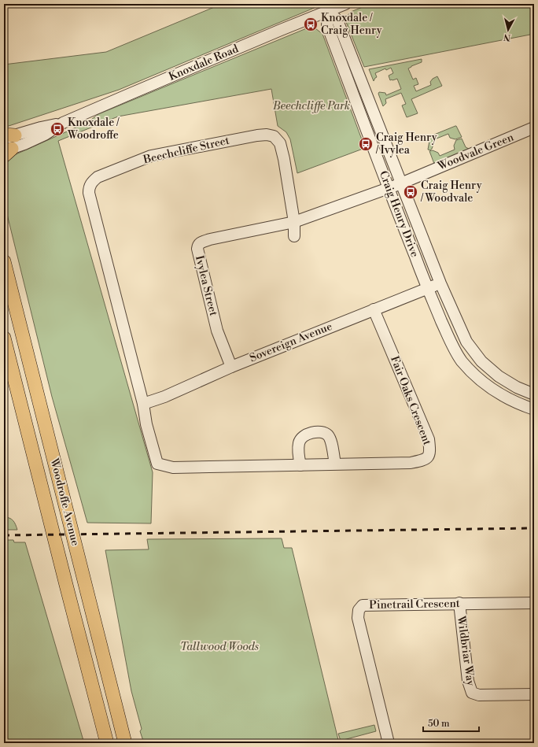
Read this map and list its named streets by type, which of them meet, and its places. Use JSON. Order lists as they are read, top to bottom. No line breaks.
{"streets":{"main road":["Woodroffe Avenue"],"street":["Knoxdale Road","Beechcliffe Street","Woodvale Green","Craig Henry Drive","Ivylea Street","Sovereign Avenue","Fair Oaks Crescent","Pinetrail Crescent","Wildbriar Way"]},"crossings":[["Knoxdale Road","Craig Henry Drive"],["Beechcliffe Street","Ivylea Street"],["Beechcliffe Street","Sovereign Avenue"],["Beechcliffe Street","Fair Oaks Crescent"],["Woodvale Green","Craig Henry Drive"],["Woodvale Green","Ivylea Street"],["Craig Henry Drive","Ivylea Street"],["Craig Henry Drive","Sovereign Avenue"],["Ivylea Street","Sovereign Avenue"],["Sovereign Avenue","Fair Oaks Crescent"],["Pinetrail Crescent","Wildbriar Way"]],"parks":["Beechcliffe Park","Tallwood Woods"],"places":{"bus stop":["Knoxdale / Craig Henry","Knoxdale / Woodroffe","Craig Henry / Ivylea","Craig Henry / Woodvale"]},"scale_bar":"50 m","north":"bottom"}
